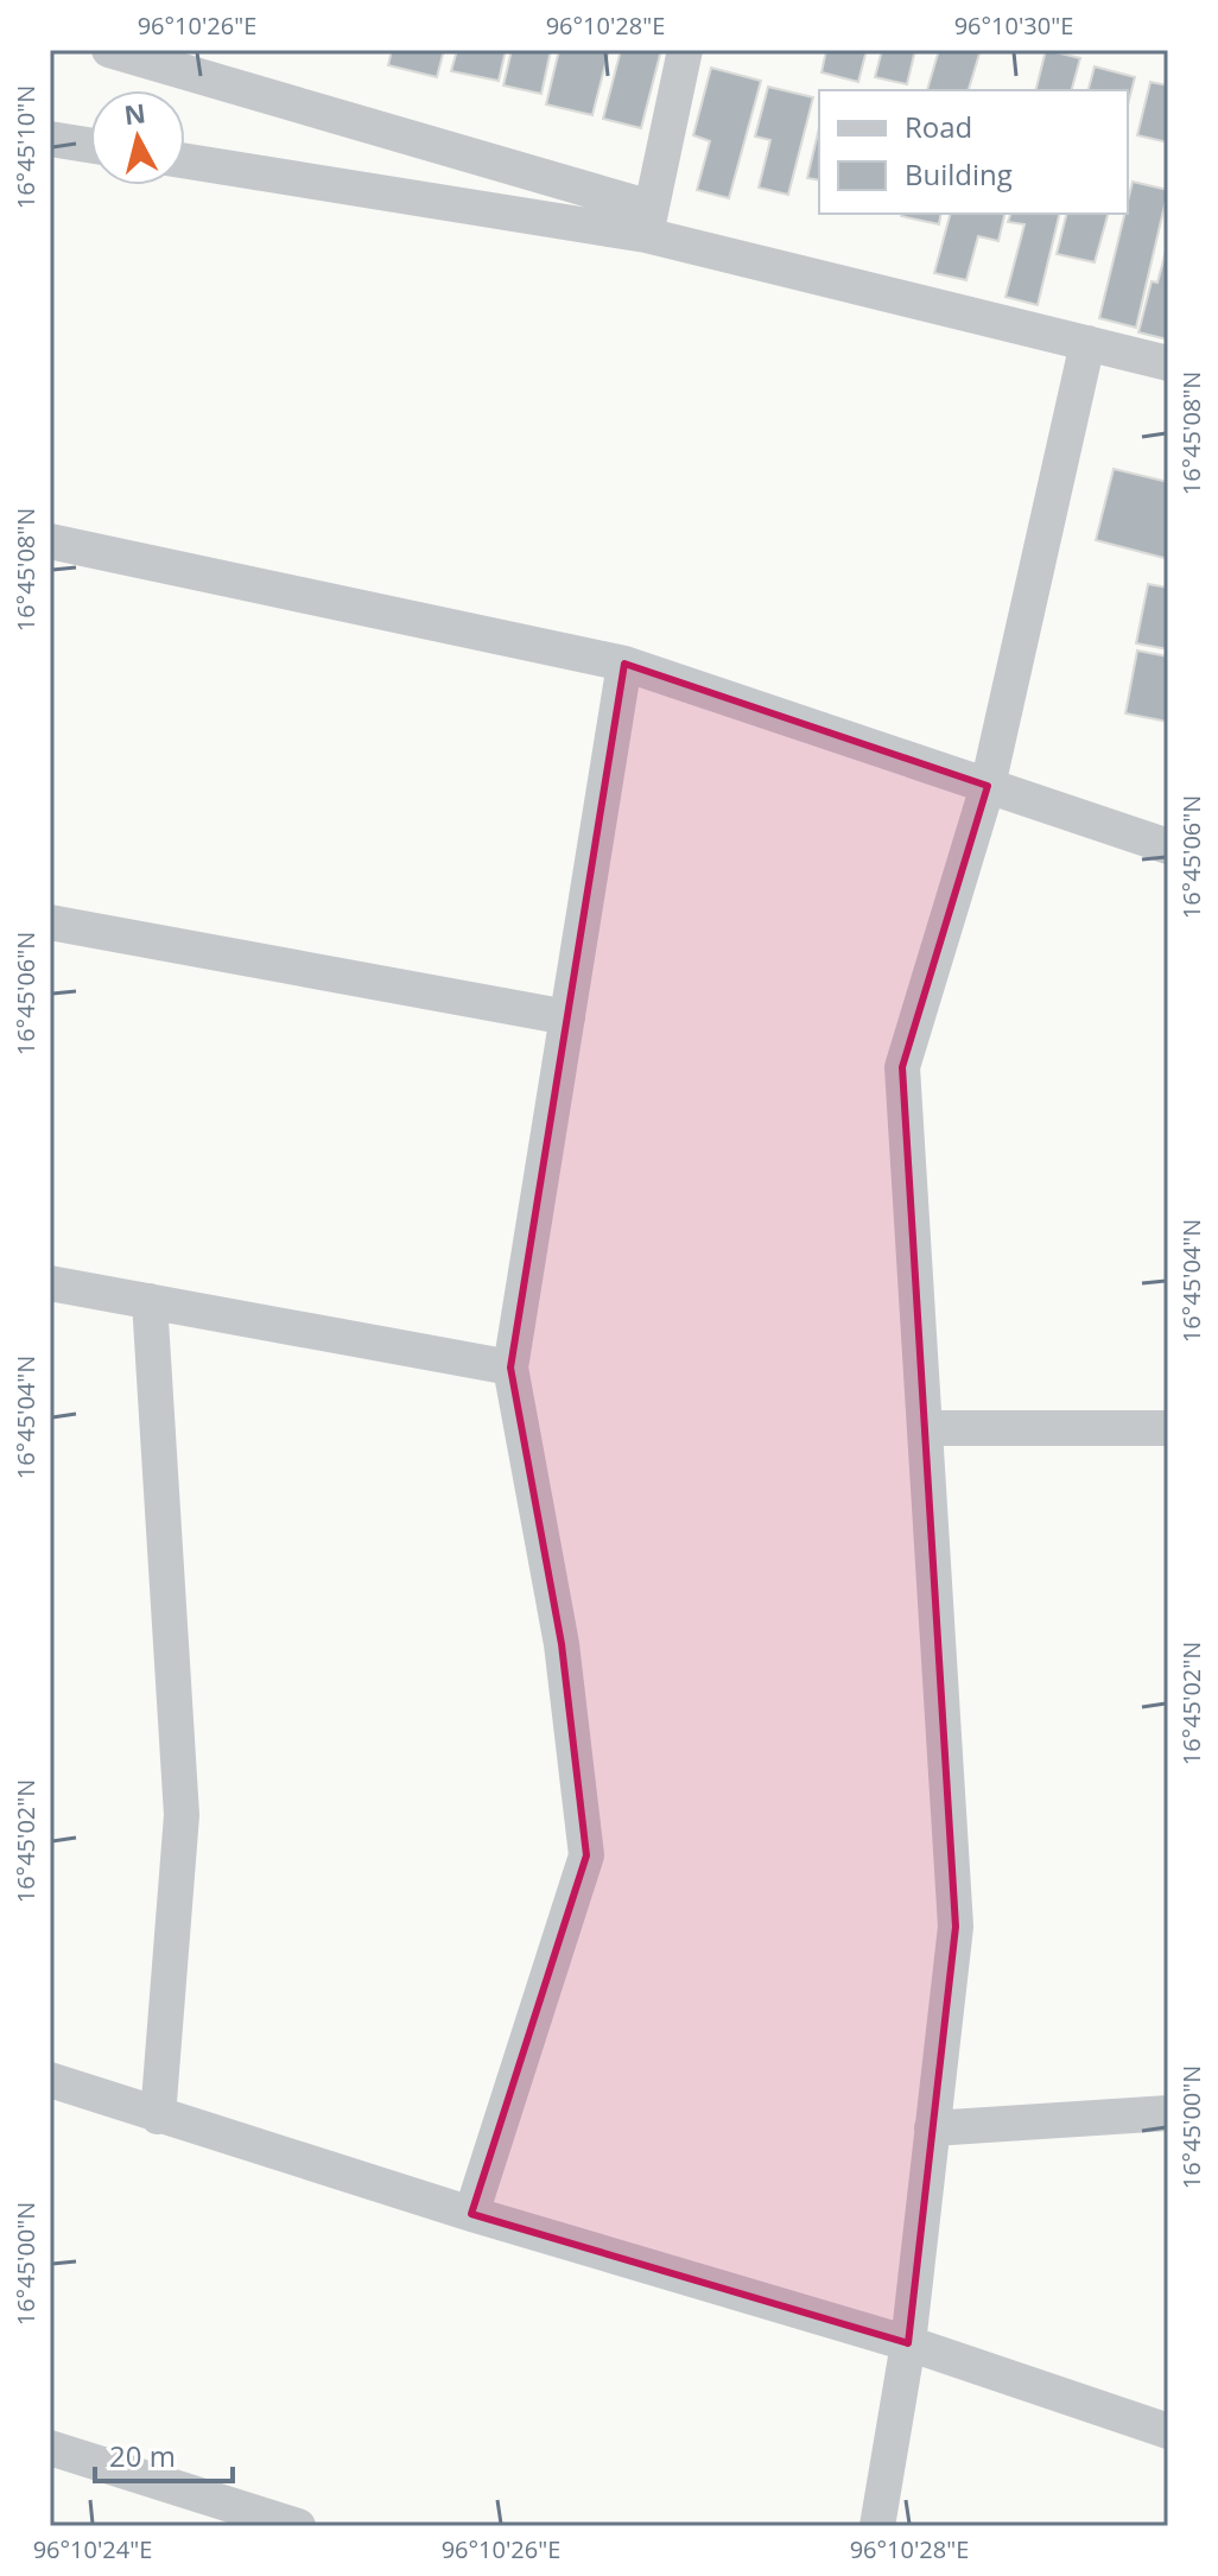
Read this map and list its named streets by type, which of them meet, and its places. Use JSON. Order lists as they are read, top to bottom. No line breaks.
{"legend":["Road","Building"],"scale_bar":"20 m","north":"top","coordinates":["96°10'26\"E","96°10'28\"E","96°10'30\"E","16°45'10\"N","16°45'08\"N","16°45'06\"N","16°45'04\"N","16°45'02\"N","16°45'00\"N","96°10'24\"E"]}
